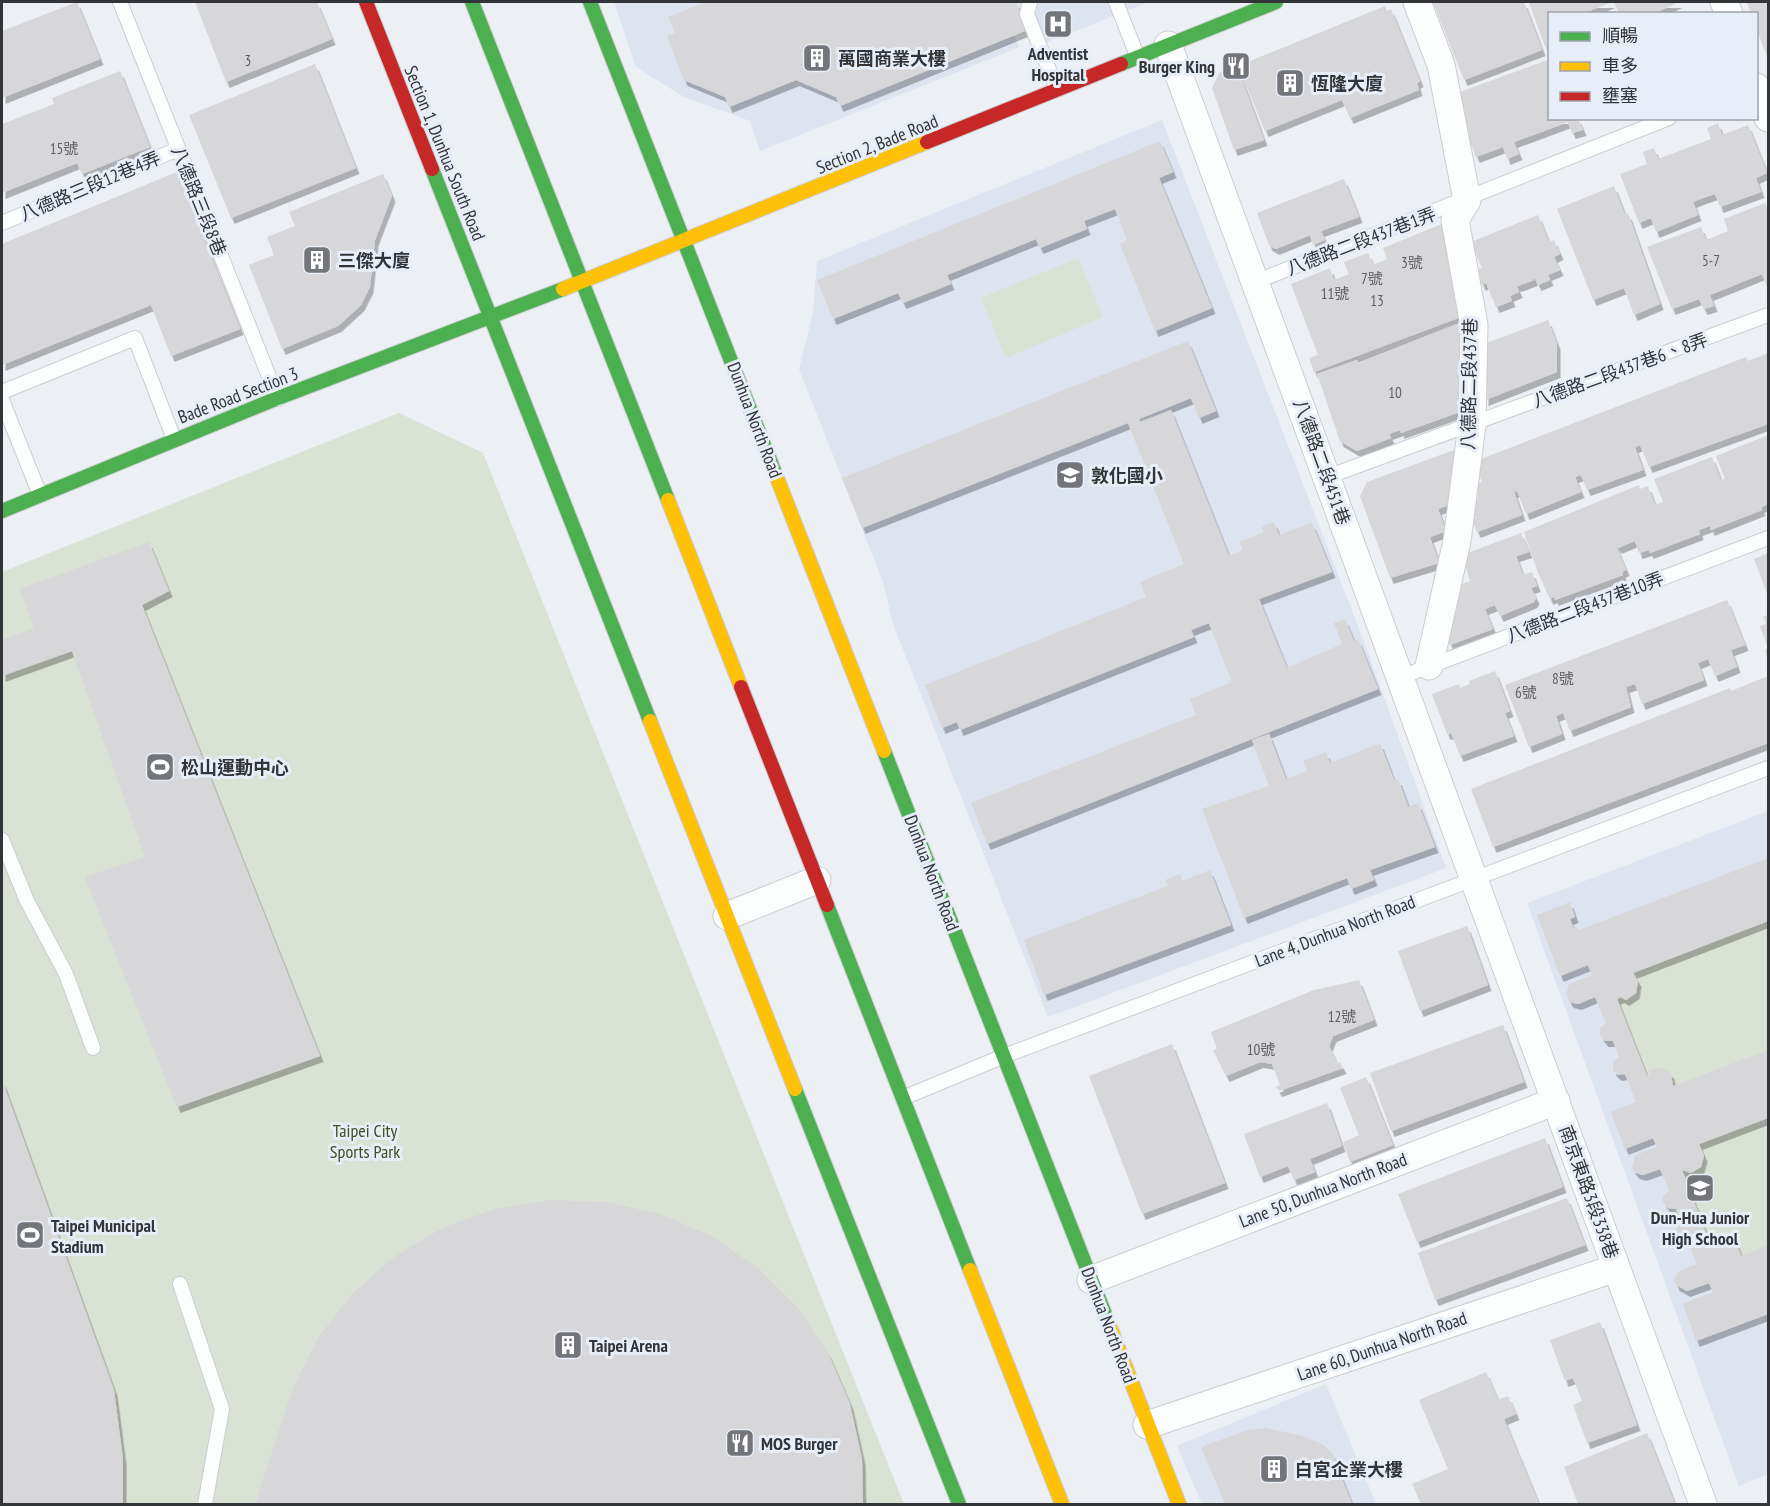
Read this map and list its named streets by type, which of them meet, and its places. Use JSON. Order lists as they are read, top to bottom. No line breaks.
{"streets":{"main road":["Section 2, Bade Road","Section 1, Dunhua South Road","Bade Road Section 3","Dunhua North Road"],"street":["八德路二段437巷","八德路二段451巷","Lane 50, Dunhua North Road","南京東路3段338巷","Lane 60, Dunhua North Road"],"lane":["八德路三段12巷4弄","八德路三段8巷","八德路二段437巷1弄","八德路二段437巷6、8弄","八德路二段437巷10弄","Lane 4, Dunhua North Road"]},"crossings":[["Section 2, Bade Road","Section 1, Dunhua South Road"],["Section 2, Bade Road","Bade Road Section 3"],["Section 2, Bade Road","Dunhua North Road"],["Section 2, Bade Road","八德路二段451巷"],["Section 1, Dunhua South Road","Bade Road Section 3"],["八德路三段12巷4弄","八德路三段8巷"],["八德路三段8巷","Bade Road Section 3"],["八德路二段437巷1弄","八德路二段437巷"],["八德路二段437巷1弄","八德路二段451巷"],["八德路二段437巷6、8弄","八德路二段437巷"],["八德路二段437巷6、8弄","八德路二段451巷"],["八德路二段437巷","八德路二段437巷10弄"],["Dunhua North Road","Lane 4, Dunhua North Road"],["Dunhua North Road","Lane 50, Dunhua North Road"],["Dunhua North Road","Lane 60, Dunhua North Road"],["八德路二段451巷","八德路二段437巷10弄"],["八德路二段451巷","Lane 4, Dunhua North Road"],["八德路二段451巷","南京東路3段338巷"],["Lane 4, Dunhua North Road","南京東路3段338巷"],["Lane 50, Dunhua North Road","南京東路3段338巷"],["南京東路3段338巷","Lane 60, Dunhua North Road"]],"parks":["Taipei City Sports Park"],"places":{"hospital":["Adventist Hospital"],"building":["萬國商業大樓","恆隆大廈","三傑大廈","Taipei Arena","白宮企業大樓"],"restaurant":["Burger King","MOS Burger"],"school or university":["敦化國小","Dun-Hua Junior High School"],"sports":["松山運動中心","Taipei Municipal Stadium"]},"house_numbers":["3","15號","5-7","3號","7號","11號","13","10","8號","6號","12號","10號"],"legend":["順暢","車多","壅塞"]}
